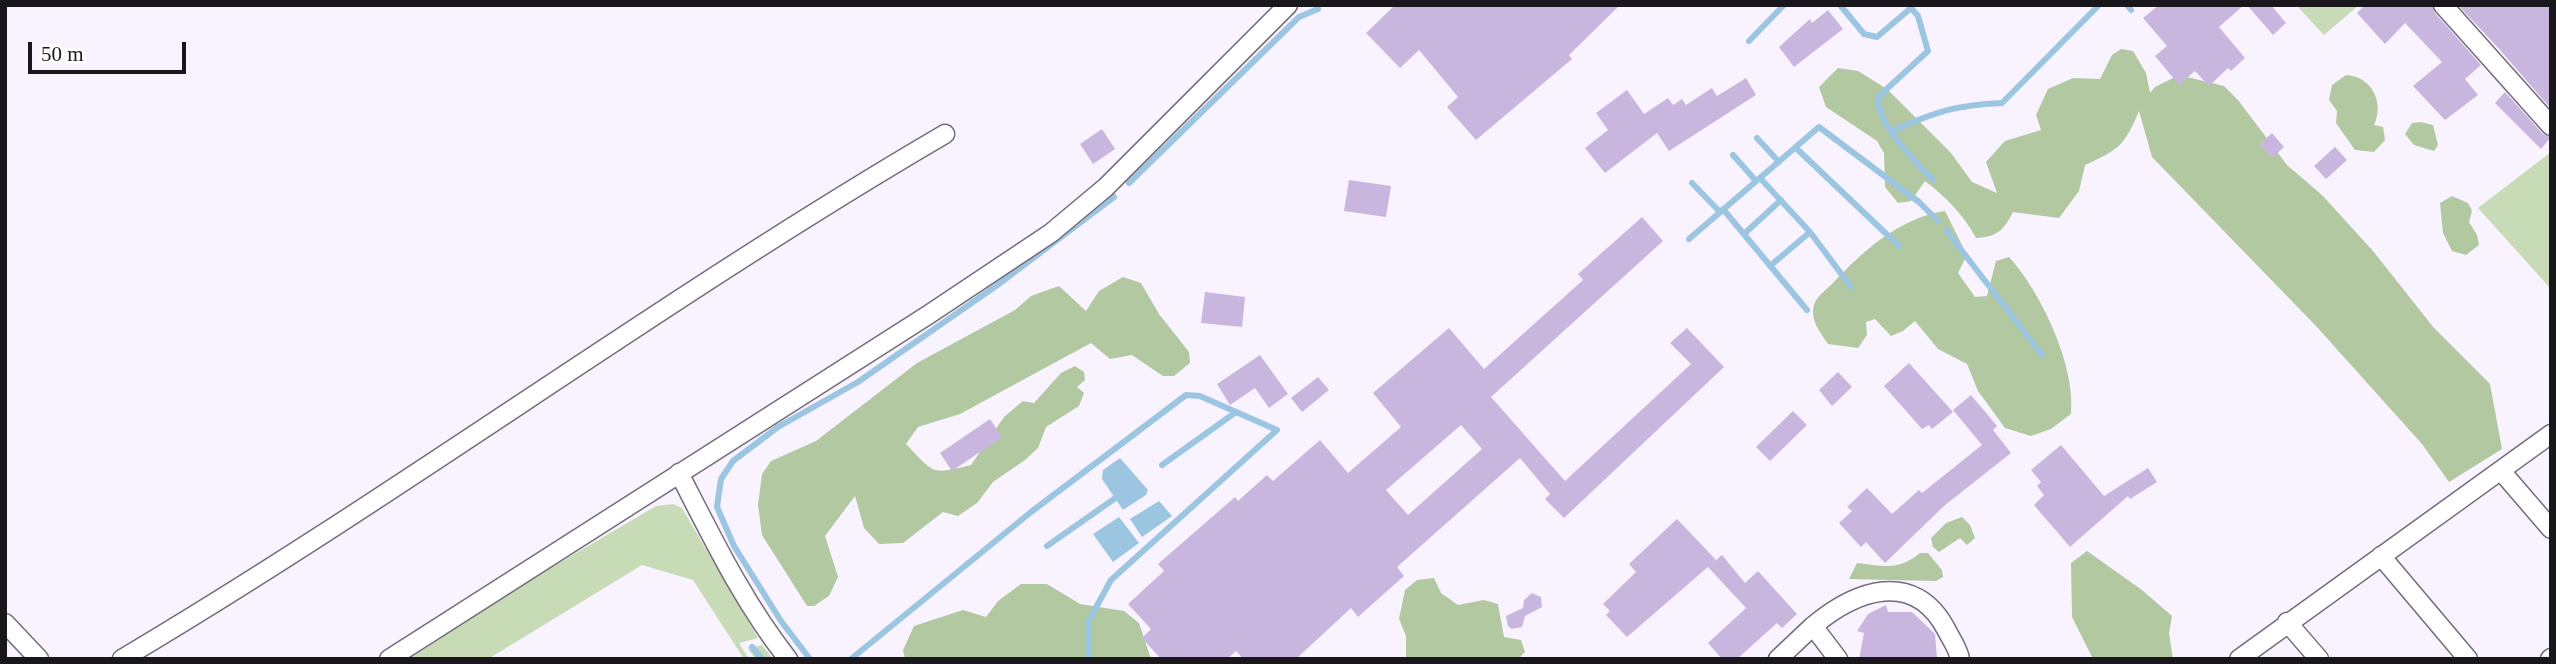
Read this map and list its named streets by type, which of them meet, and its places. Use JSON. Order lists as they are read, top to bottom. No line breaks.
{"scale_bar":"50 m"}
